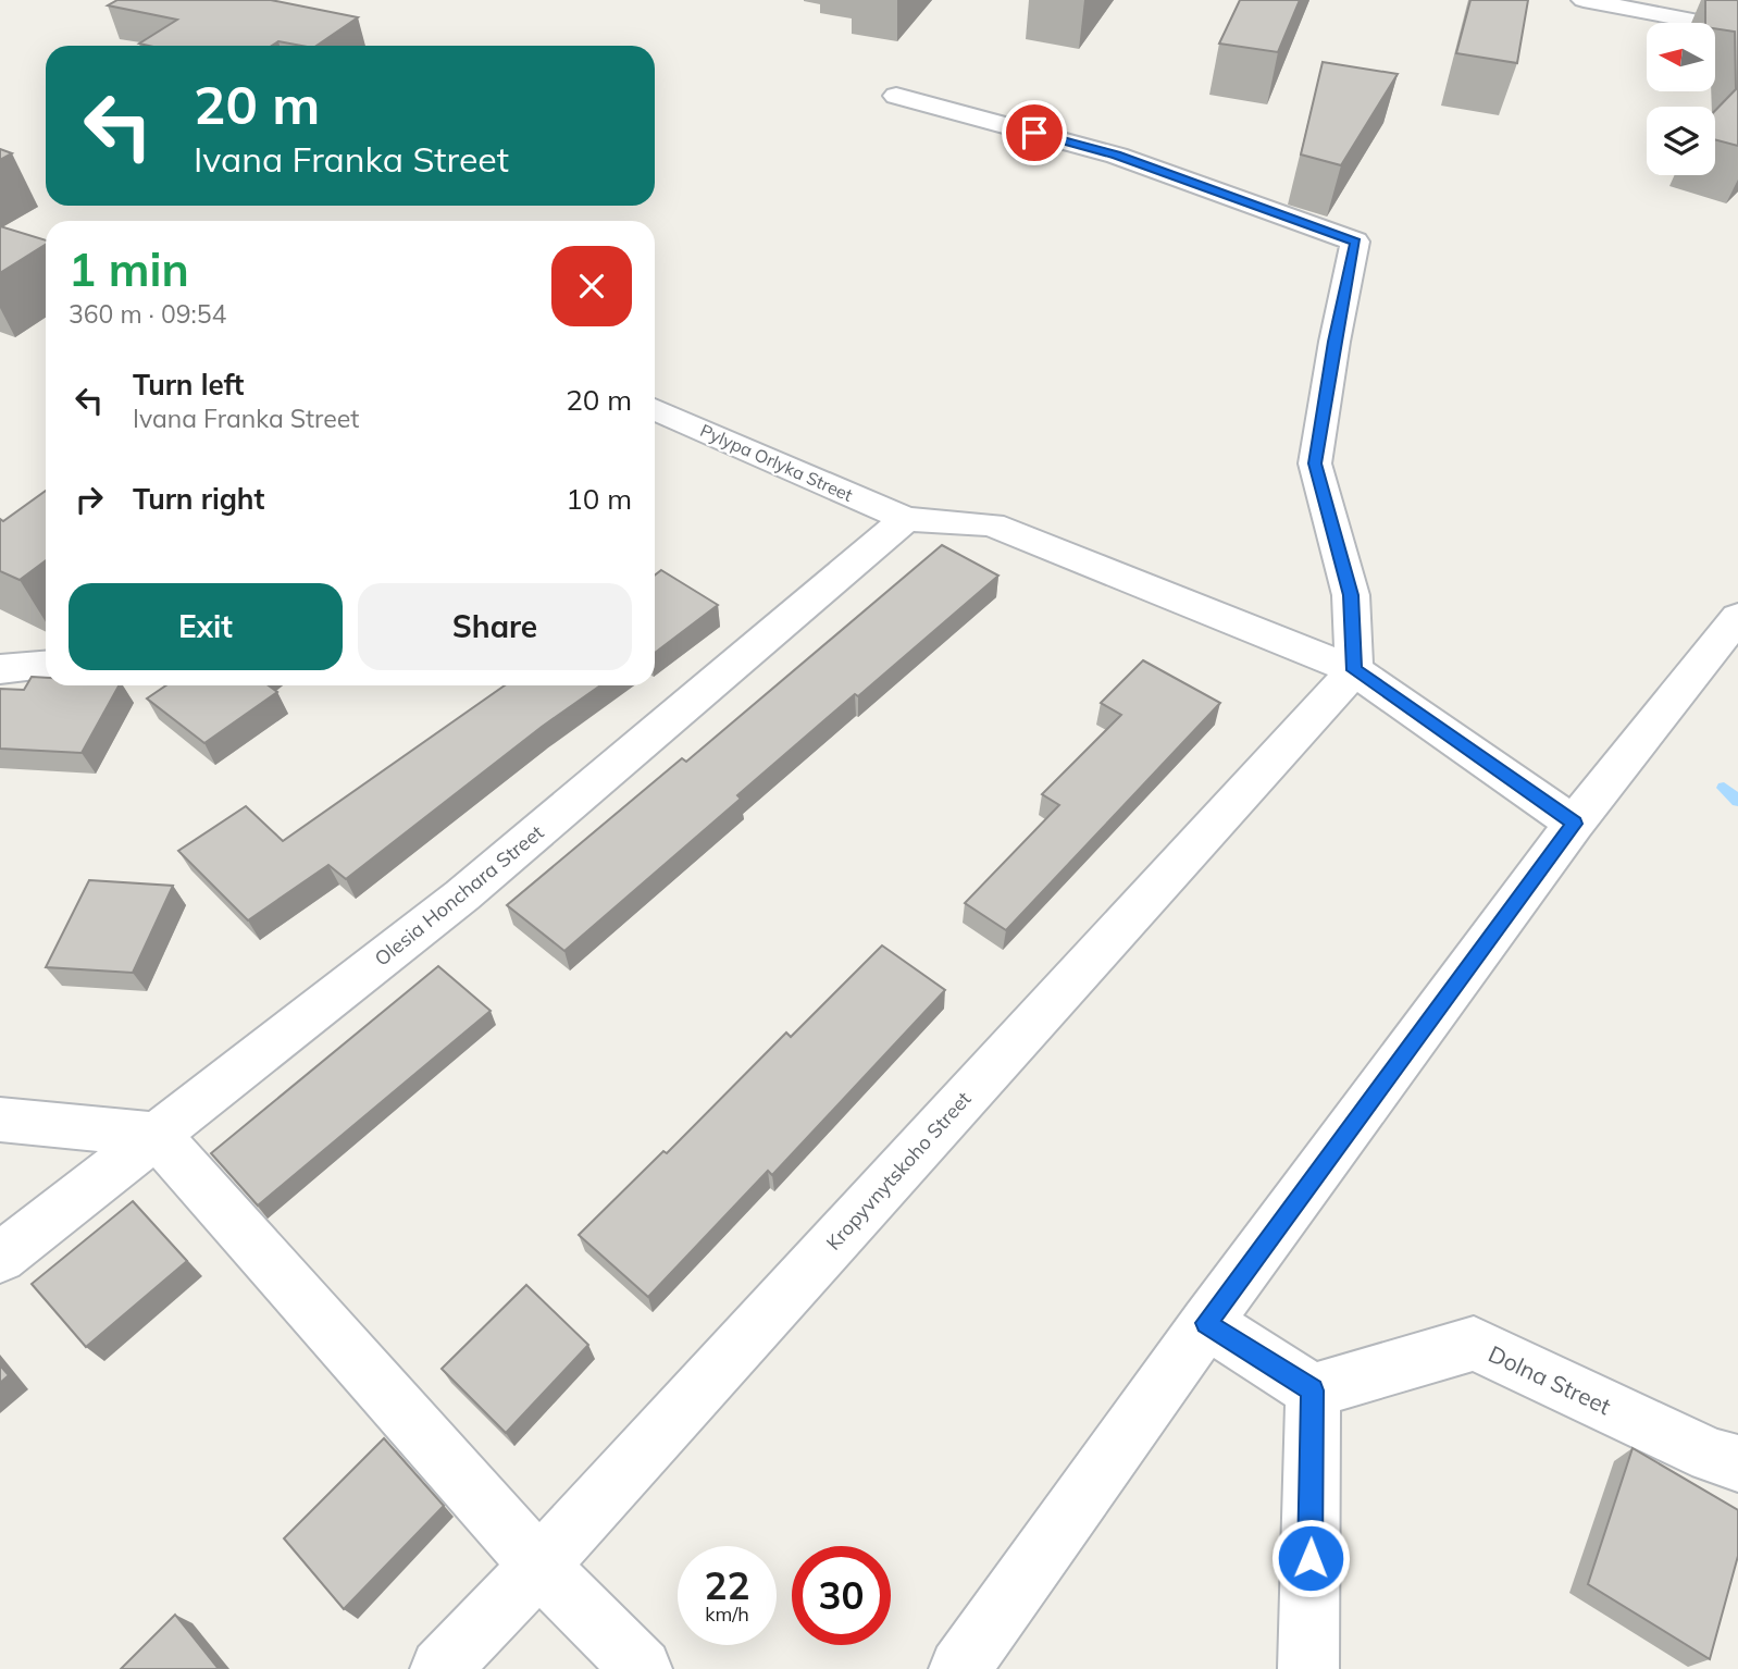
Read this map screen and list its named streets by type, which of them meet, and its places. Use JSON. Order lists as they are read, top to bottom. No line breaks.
{"streets":{"street":["Pylypa Orlyka Street","Olesia Honchara Street","Kropyvnytskoho Street","Dolna Street"]},"crossings":[["Pylypa Orlyka Street","Olesia Honchara Street"],["Pylypa Orlyka Street","Kropyvnytskoho Street"]],"north":"left","page":{"turn":["20 m","Ivana Franka Street"],"heading":["1 min","360 m · 09:54"],"list":[{"name":"Turn left","note":"Ivana Franka Street","value":"20 m"},{"name":"Turn right","value":"10 m"}],"buttons":["Exit","Share"],"speed":"22 km/h","limit":"30"}}
